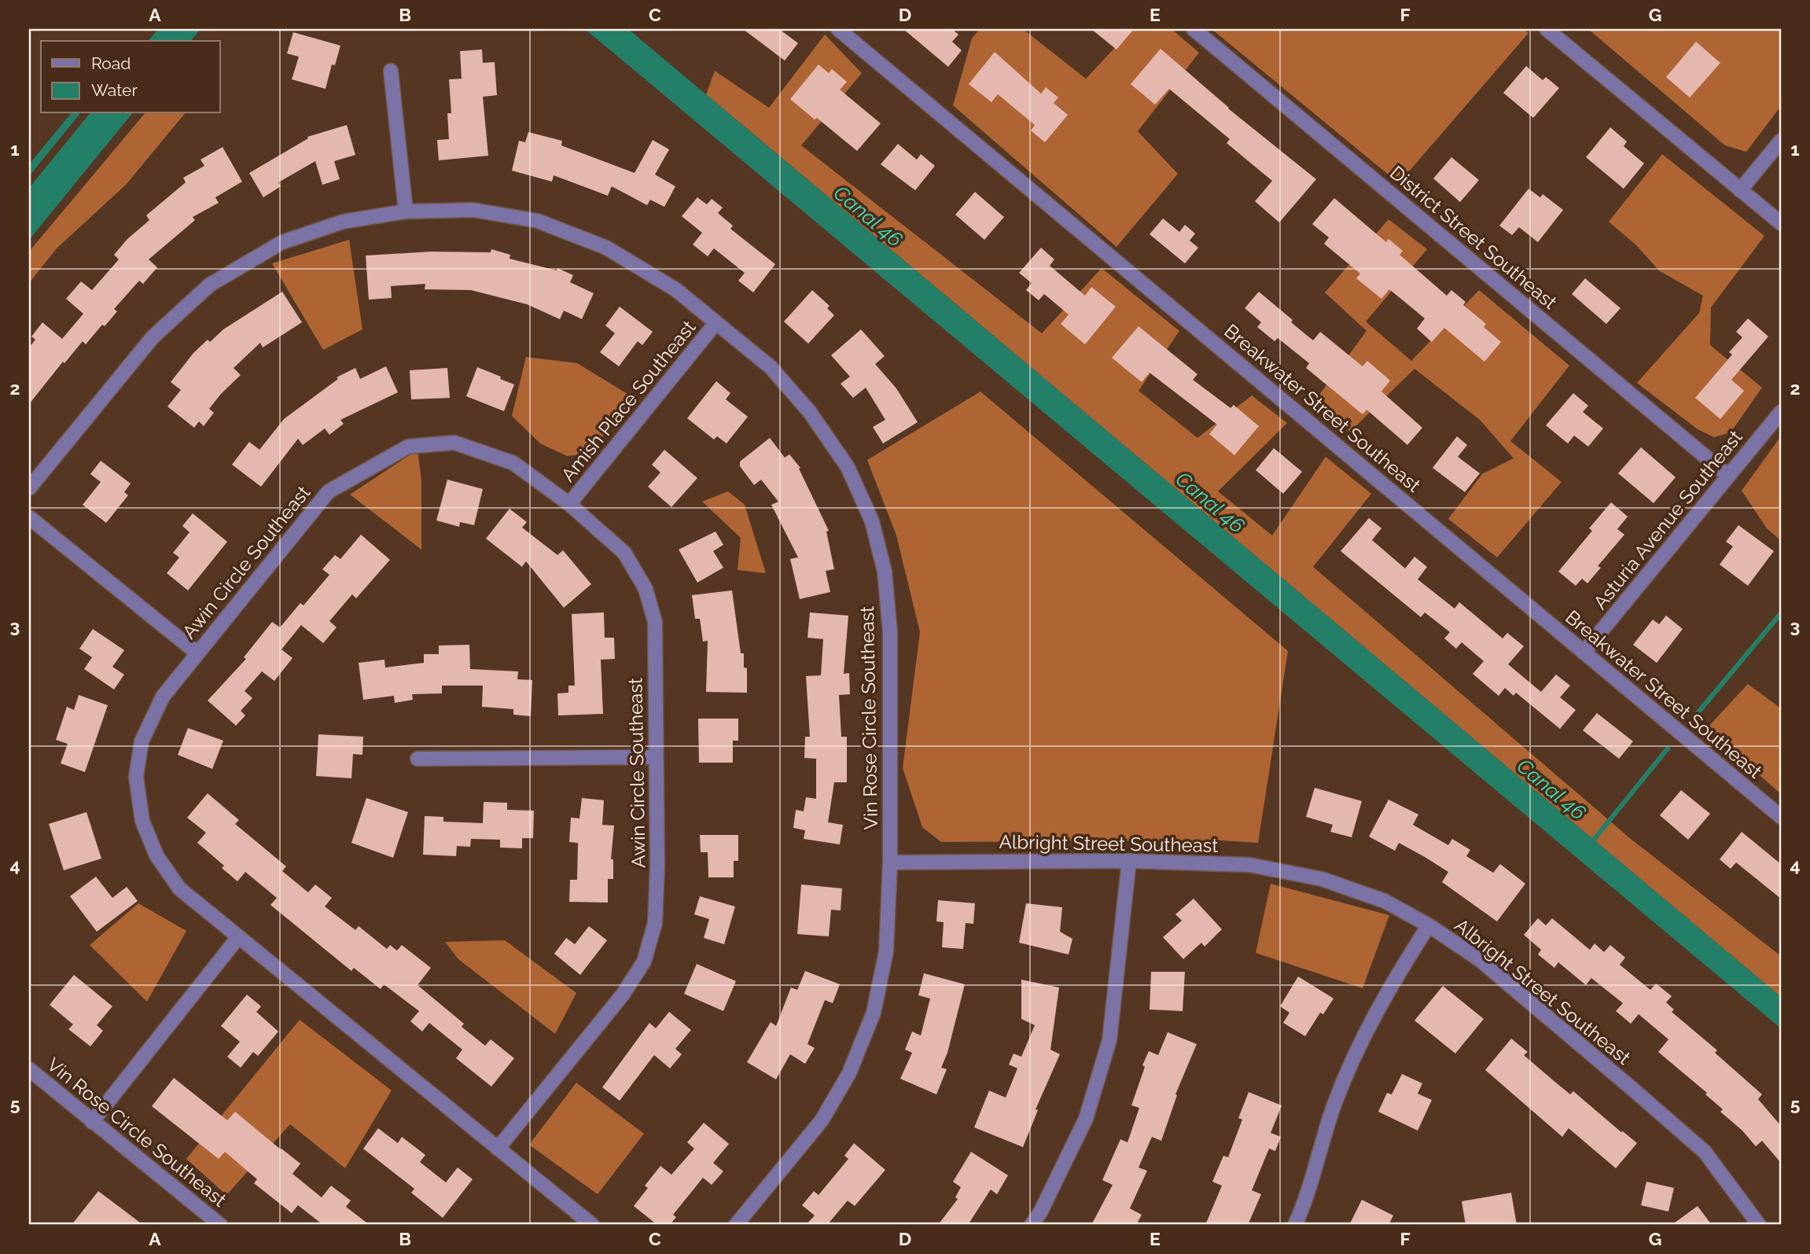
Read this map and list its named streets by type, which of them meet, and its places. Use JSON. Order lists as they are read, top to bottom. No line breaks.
{"streets":{"street":["District Street Southeast","Amish Place Southeast","Breakwater Street Southeast","Asturia Avenue Southeast","Awin Circle Southeast","Vin Rose Circle Southeast","Albright Street Southeast"]},"crossings":[["District Street Southeast","Asturia Avenue Southeast"],["Amish Place Southeast","Awin Circle Southeast"],["Amish Place Southeast","Vin Rose Circle Southeast"],["Breakwater Street Southeast","Asturia Avenue Southeast"],["Vin Rose Circle Southeast","Albright Street Southeast"]],"water":["Canal 46"],"legend":["Road","Water"],"grid":{"columns":["A","B","C","D","E","F","G"],"rows":["1","2","3","4","5"]}}
